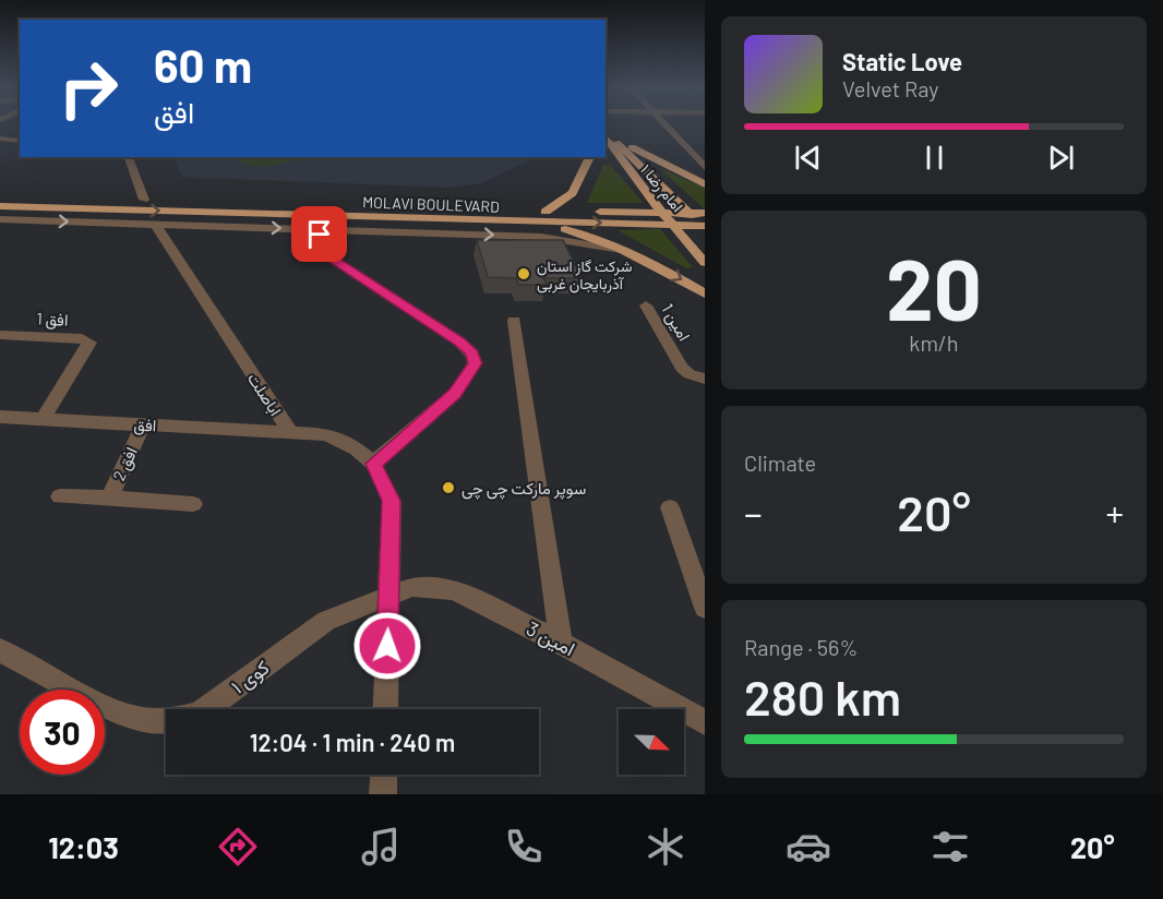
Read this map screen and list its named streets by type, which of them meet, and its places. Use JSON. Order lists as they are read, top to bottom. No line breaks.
{"streets":{"main road":["امام رضا ۱","MOLAVI BOULEVARD"],"street":["افق 1","امین 1","اباصلت","افق","افق 2","امین 3","کوی ۱"]},"crossings":[["امام رضا ۱","MOLAVI BOULEVARD"],["افق 1","افق"],["اباصلت","افق"],["اباصلت","امین 3"],["اباصلت","کوی ۱"],["افق","افق 2"],["امین 3","کوی ۱"]],"places":["شرکت گاز استان آذربایجان غربی","سوپر مارکت چی چی"],"north":"bottom right","page":{"turn":["60 m","افق"],"song":["Static Love","Velvet Ray"],"tile":[["20","km/h"],"Climate",["Range · 56%","280 km"]],"heat":["−","20°","+"],"limit":"30","trip":"12:04 · 1 min · 240 m","tabs":["12:03","20°"]}}
